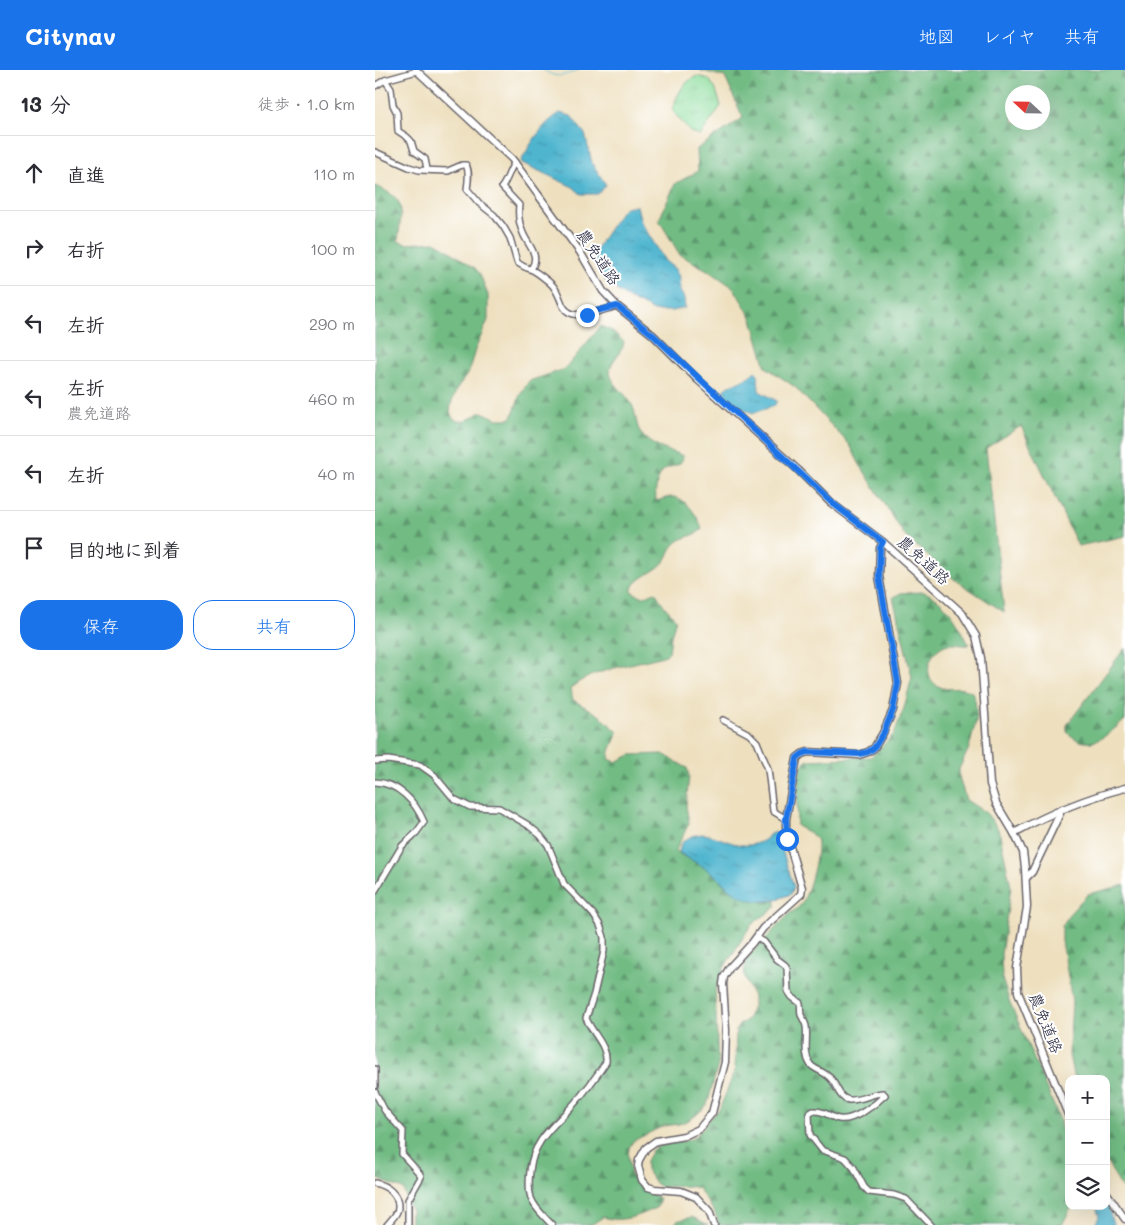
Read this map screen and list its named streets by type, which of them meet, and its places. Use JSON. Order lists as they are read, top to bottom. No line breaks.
{"streets":{"street":["農免道路"]},"north":"left","page":{"header":"Citynav","nav":["地図","レイヤ","共有"],"heading":["13 分","徒歩 · 1.0 km"],"list":[["直進","110 m"],["右折","100 m"],["左折","290 m"],["左折","農免道路","460 m"],["左折","40 m"],"目的地に到着"],"buttons":["保存","共有"],"map_buttons":["+","−"]}}
